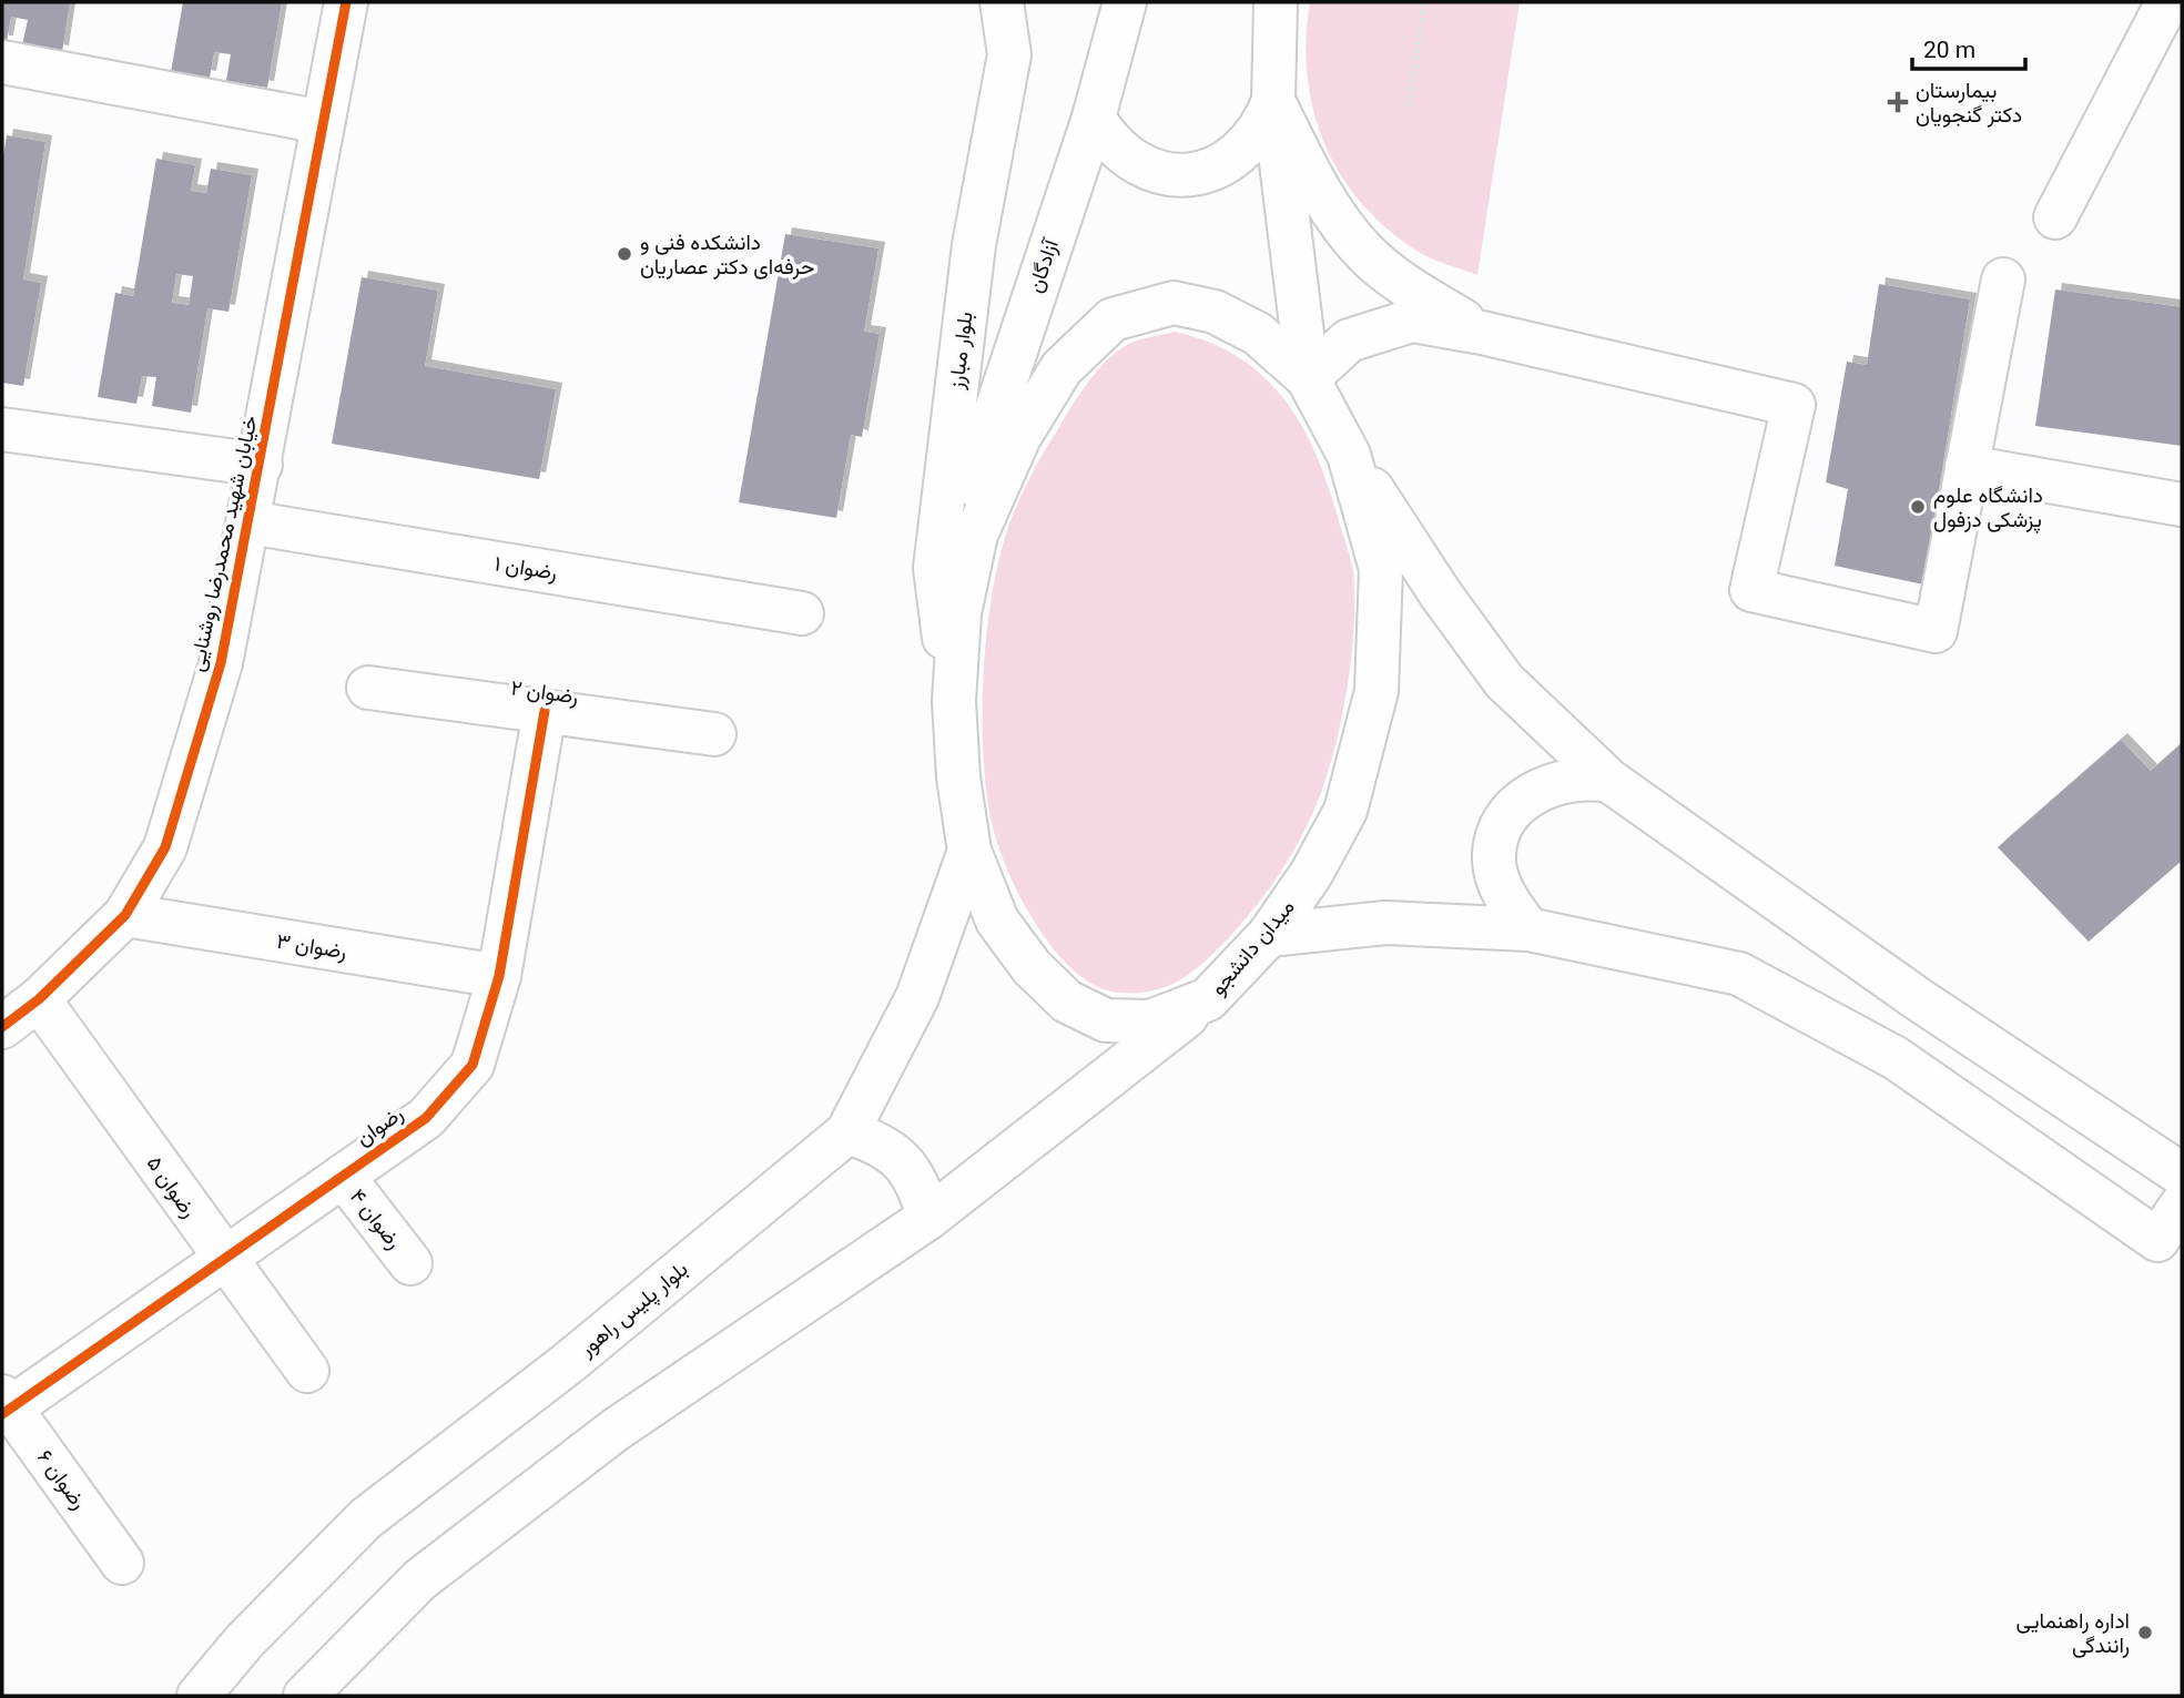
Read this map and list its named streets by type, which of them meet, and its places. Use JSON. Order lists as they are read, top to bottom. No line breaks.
{"streets":{"main road":["آزادگان","بلوار مبارز","خیابان شهید محمدرضا روشنایی","رضوان ۱","رضوان ۲","رضوان ۳","میدان دانشجو","رضوان","رضوان ۵","رضوان ۴","بلوار پلیس راهور","رضوان ۶"]},"crossings":[["آزادگان","میدان دانشجو"],["بلوار مبارز","میدان دانشجو"],["خیابان شهید محمدرضا روشنایی","رضوان ۱"],["خیابان شهید محمدرضا روشنایی","رضوان ۳"],["خیابان شهید محمدرضا روشنایی","رضوان ۵"],["رضوان ۲","رضوان"],["رضوان ۳","رضوان"],["میدان دانشجو","بلوار پلیس راهور"],["رضوان","رضوان ۵"],["رضوان","رضوان ۴"],["رضوان","رضوان ۶"]],"places":{"health":["بیمارستان دکتر گنجویان"],"other":["دانشکده فنی و حرفه‌ای دکتر عصاریان","دانشگاه علوم پزشکی دزفول","اداره راهنمایی رانندگی"]},"scale_bar":"20 m"}
